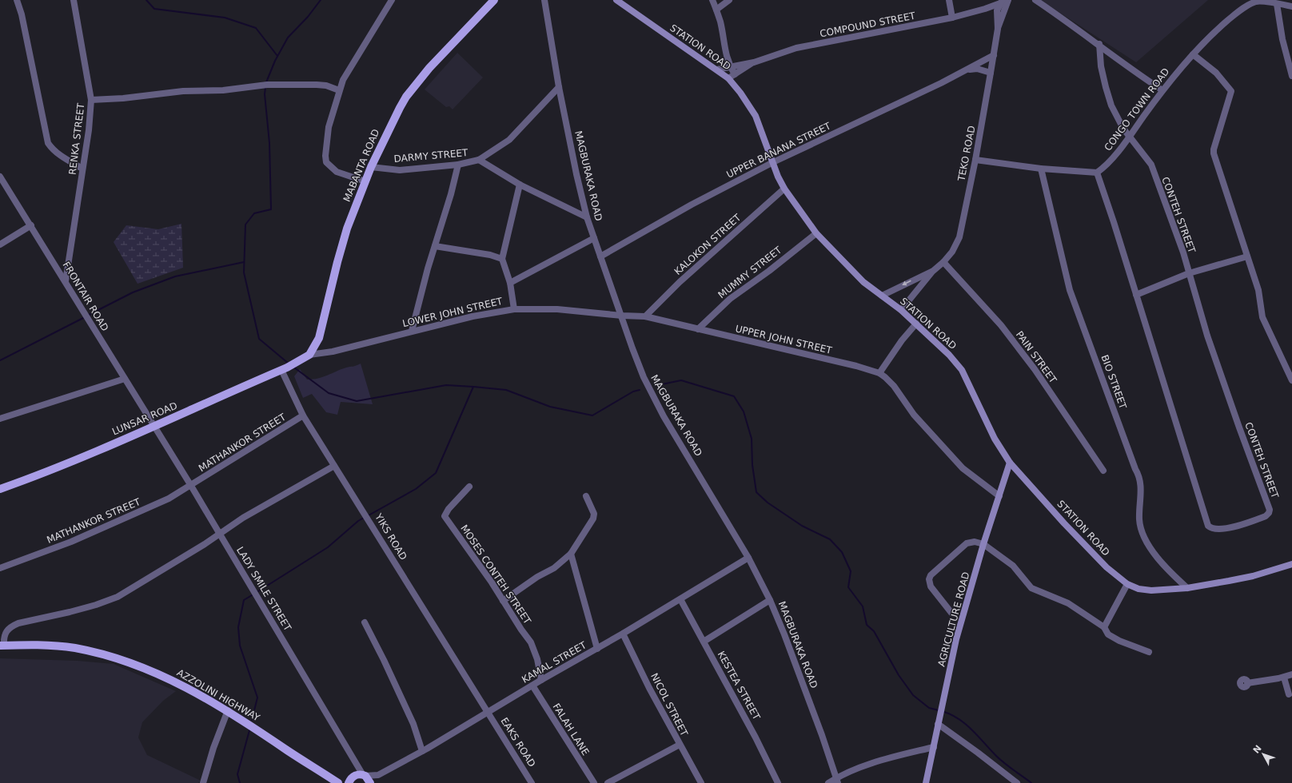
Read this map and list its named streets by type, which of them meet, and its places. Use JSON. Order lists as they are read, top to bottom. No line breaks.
{"streets":{"main road":["STATION ROAD","MABANTA ROAD","LUNSAR ROAD","AGRICULTURE ROAD","AZZOLINI HIGHWAY"],"street":["COMPOUND STREET","CONGO TOWN ROAD","RENKA STREET","UPPER BANANA STREET","TEKO ROAD","DARMY STREET","MAGBURAKA ROAD","CONTEH STREET","KALOKON STREET","MUMMY STREET","FRONTAIR ROAD","LOWER JOHN STREET","UPPER JOHN STREET","PAIN STREET","BIO STREET","MATHANKOR STREET","YIKS ROAD","MOSES CONTEH STREET","LADY SMILE STREET","KAMAL STREET","KESTEA STREET","NICOL STREET","FALAH LANE","EAKS ROAD"]},"crossings":[["COMPOUND STREET","STATION ROAD"],["COMPOUND STREET","TEKO ROAD"],["STATION ROAD","UPPER BANANA STREET"],["STATION ROAD","TEKO ROAD"],["STATION ROAD","KALOKON STREET"],["STATION ROAD","MUMMY STREET"],["STATION ROAD","BIO STREET"],["STATION ROAD","AGRICULTURE ROAD"],["CONGO TOWN ROAD","CONTEH STREET"],["RENKA STREET","FRONTAIR ROAD"],["UPPER BANANA STREET","TEKO ROAD"],["UPPER BANANA STREET","MAGBURAKA ROAD"],["TEKO ROAD","PAIN STREET"],["DARMY STREET","MABANTA ROAD"],["DARMY STREET","MAGBURAKA ROAD"],["MABANTA ROAD","LOWER JOHN STREET"],["MABANTA ROAD","LUNSAR ROAD"],["MAGBURAKA ROAD","LOWER JOHN STREET"],["MAGBURAKA ROAD","UPPER JOHN STREET"],["MAGBURAKA ROAD","KAMAL STREET"],["KALOKON STREET","UPPER JOHN STREET"],["MUMMY STREET","UPPER JOHN STREET"],["FRONTAIR ROAD","LUNSAR ROAD"],["FRONTAIR ROAD","LADY SMILE STREET"],["LOWER JOHN STREET","UPPER JOHN STREET"],["LUNSAR ROAD","YIKS ROAD"],["LUNSAR ROAD","LADY SMILE STREET"],["MATHANKOR STREET","YIKS ROAD"],["MATHANKOR STREET","LADY SMILE STREET"],["YIKS ROAD","KAMAL STREET"],["YIKS ROAD","EAKS ROAD"],["MOSES CONTEH STREET","KAMAL STREET"],["LADY SMILE STREET","KAMAL STREET"],["KAMAL STREET","KESTEA STREET"],["KAMAL STREET","NICOL STREET"],["KAMAL STREET","FALAH LANE"],["KAMAL STREET","EAKS ROAD"]],"north":"top left"}
